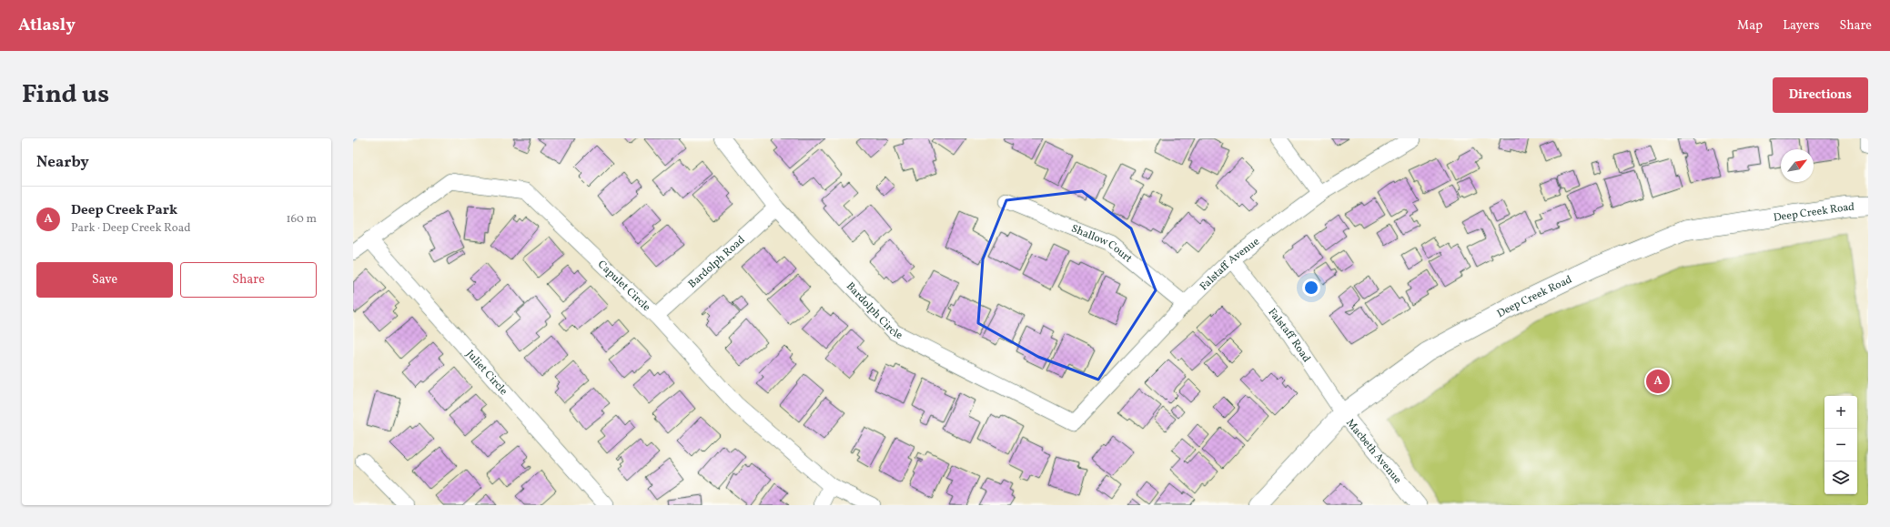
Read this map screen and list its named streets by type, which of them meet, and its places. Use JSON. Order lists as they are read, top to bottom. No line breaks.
{"streets":{"street":["Deep Creek Road","Shallow Court","Bardolph Road","Falstaff Avenue","Capulet Circle","Bardolph Circle","Falstaff Road","Juliet Circle","Macbeth Avenue"]},"crossings":[["Deep Creek Road","Falstaff Road"],["Deep Creek Road","Macbeth Avenue"],["Shallow Court","Falstaff Avenue"],["Bardolph Road","Capulet Circle"],["Bardolph Road","Bardolph Circle"],["Falstaff Avenue","Bardolph Circle"],["Falstaff Avenue","Falstaff Road"],["Capulet Circle","Juliet Circle"],["Falstaff Road","Macbeth Avenue"]],"north":"top right","page":{"header":"Atlasly","nav":["Map","Layers","Share"],"title":"Find us","buttons":["Directions",["Save","Share"]],"heading":"Nearby","list":[{"mark":"A","name":"Deep Creek Park","note":"Park · Deep Creek Road","value":"160 m"}],"pins":"A","map_buttons":["+","−"]}}
